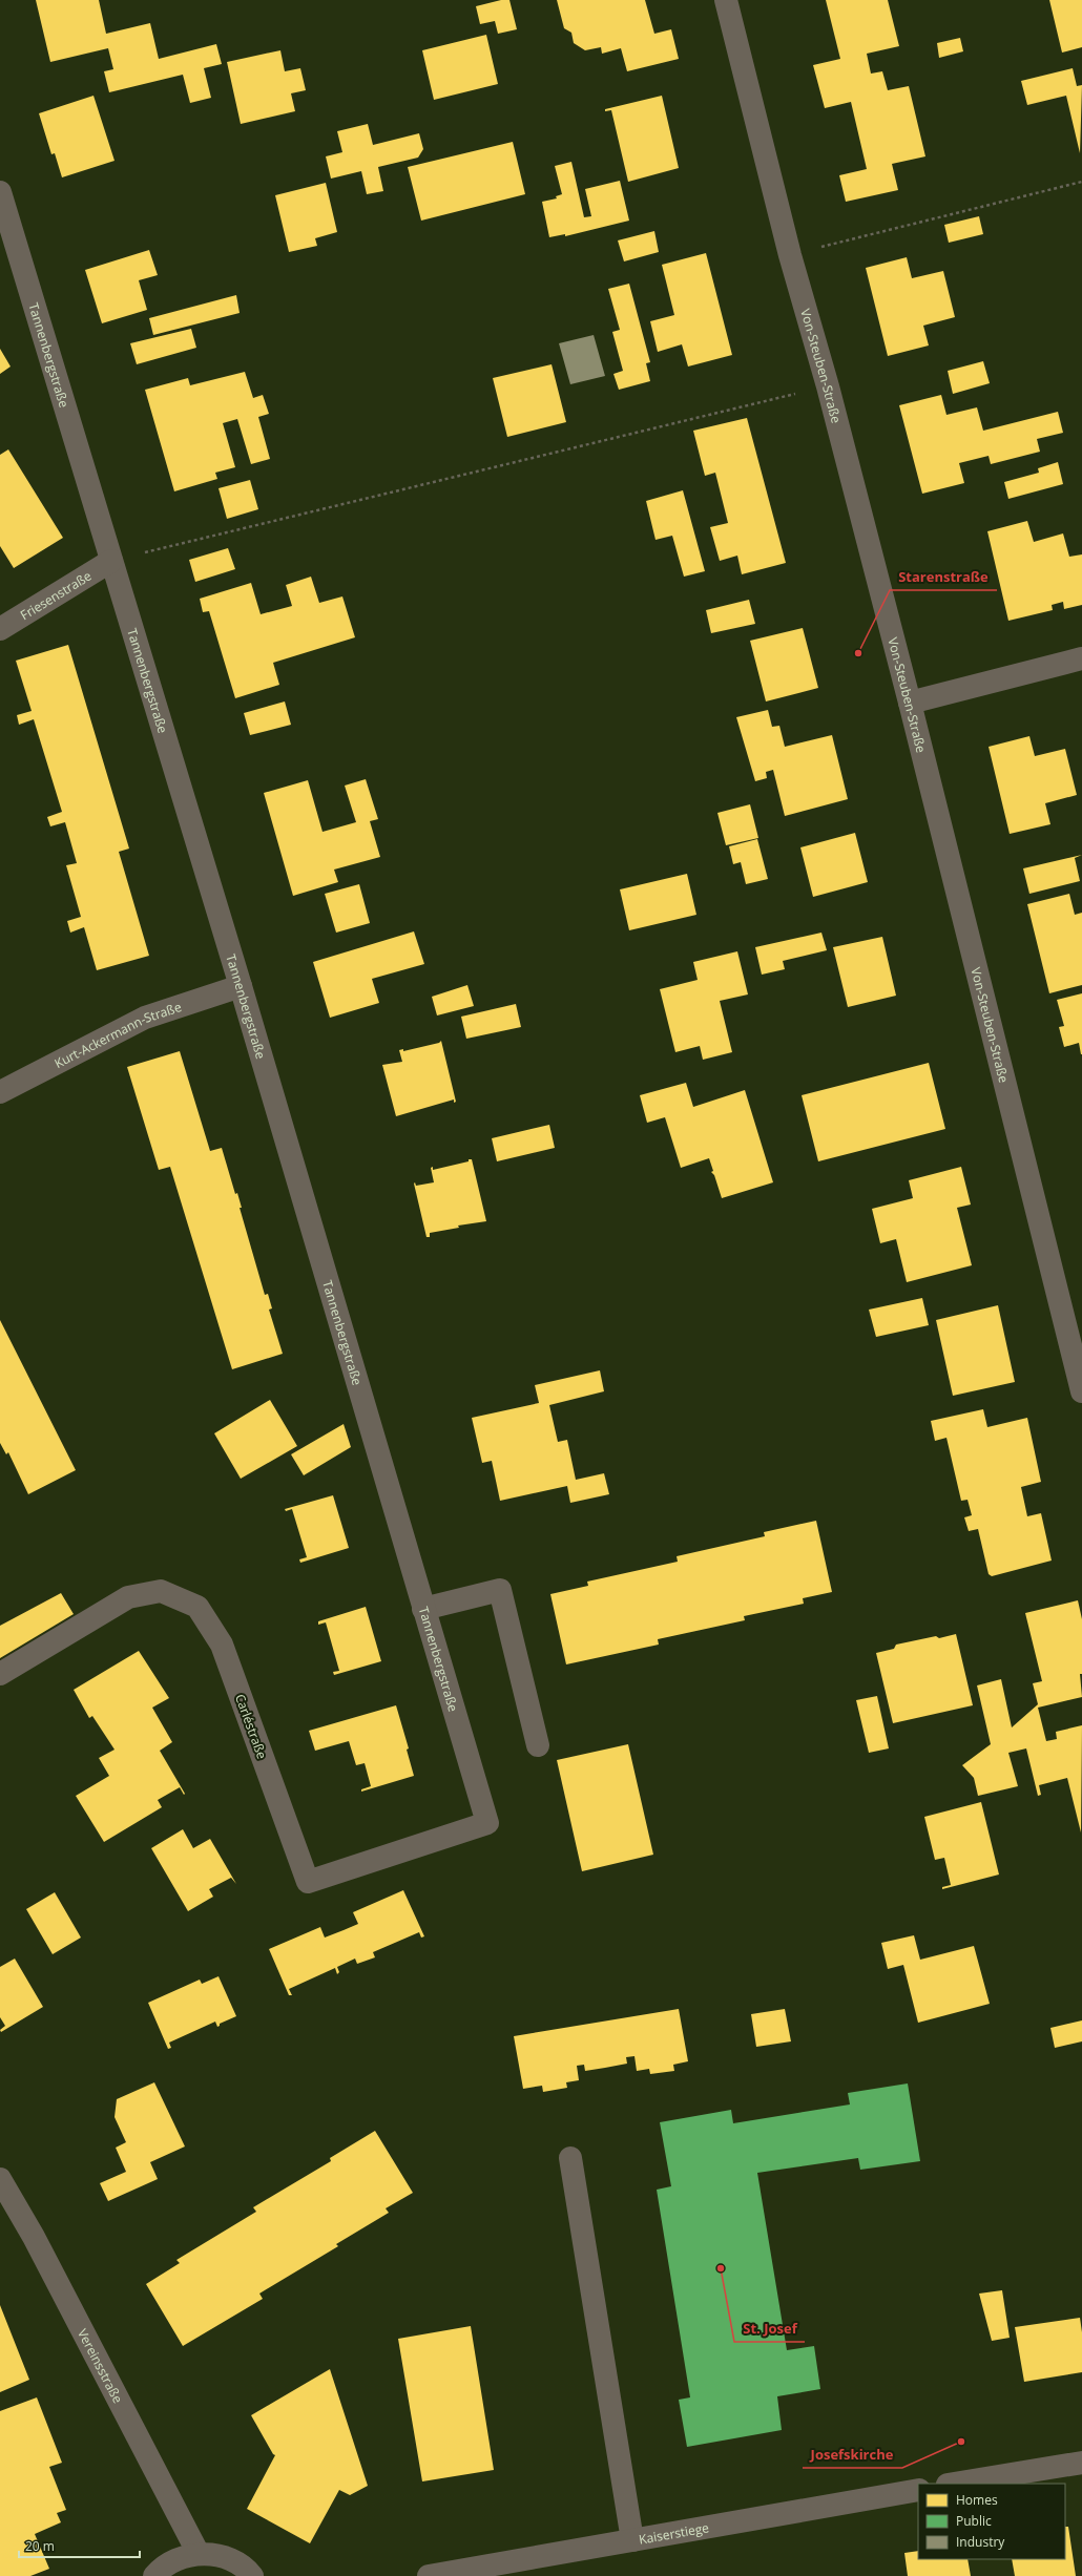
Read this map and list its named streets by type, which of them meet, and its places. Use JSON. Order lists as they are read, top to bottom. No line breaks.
{"streets":{"street":["Tannenbergstraße","Von-Steuben-Straße","Friesenstraße","Kurt-Ackermann-Straße","Carléstraße","Vereinsstraße","Kaiserstiege"]},"crossings":[["Tannenbergstraße","Friesenstraße"],["Tannenbergstraße","Kurt-Ackermann-Straße"],["Tannenbergstraße","Carléstraße"]],"places":["Starenstraße","St. Josef","Josefskirche"],"legend":["Homes","Public","Industry"],"scale_bar":"20 m"}
